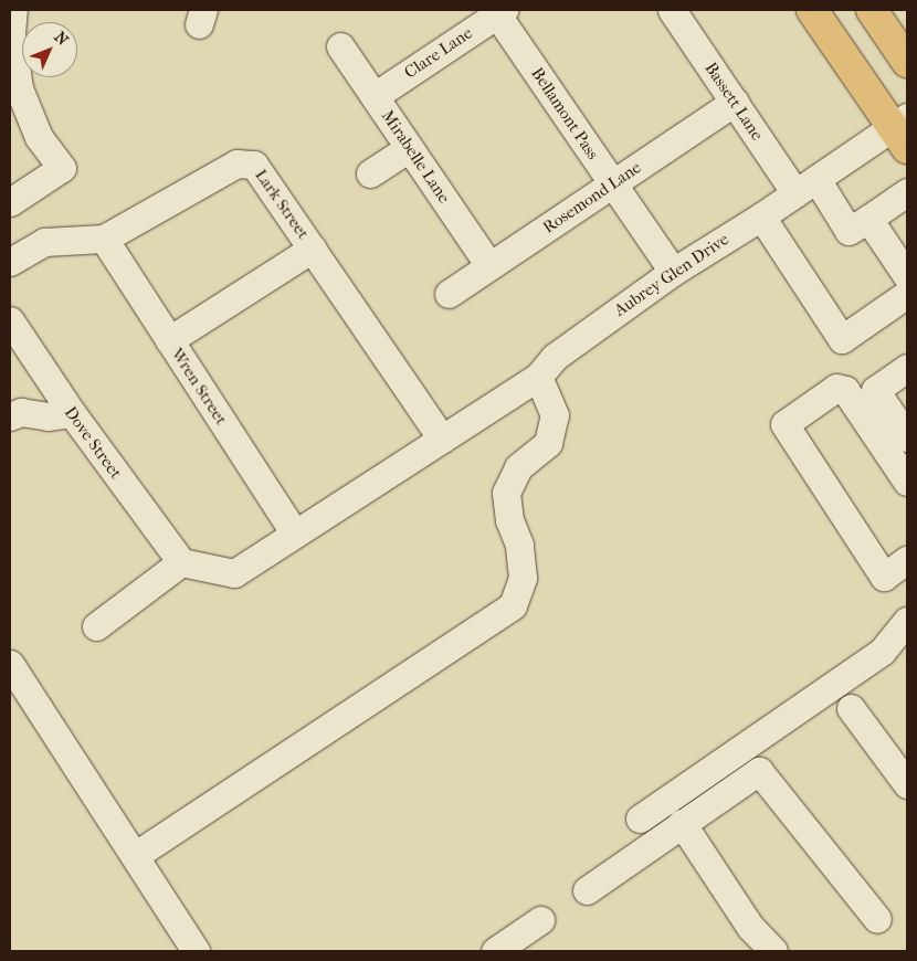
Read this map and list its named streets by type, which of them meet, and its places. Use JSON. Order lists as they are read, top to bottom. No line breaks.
{"streets":{"street":["Clare Lane","Bassett Lane","Bellamont Pass","Mirabelle Lane","Rosemond Lane","Lark Street","Aubrey Glen Drive","Wren Street","Dove Street"]},"crossings":[["Clare Lane","Bellamont Pass"],["Clare Lane","Mirabelle Lane"],["Bassett Lane","Rosemond Lane"],["Bassett Lane","Aubrey Glen Drive"],["Bellamont Pass","Rosemond Lane"],["Bellamont Pass","Aubrey Glen Drive"],["Mirabelle Lane","Rosemond Lane"],["Lark Street","Aubrey Glen Drive"],["Lark Street","Wren Street"],["Aubrey Glen Drive","Wren Street"],["Aubrey Glen Drive","Dove Street"]],"north":"top right"}
